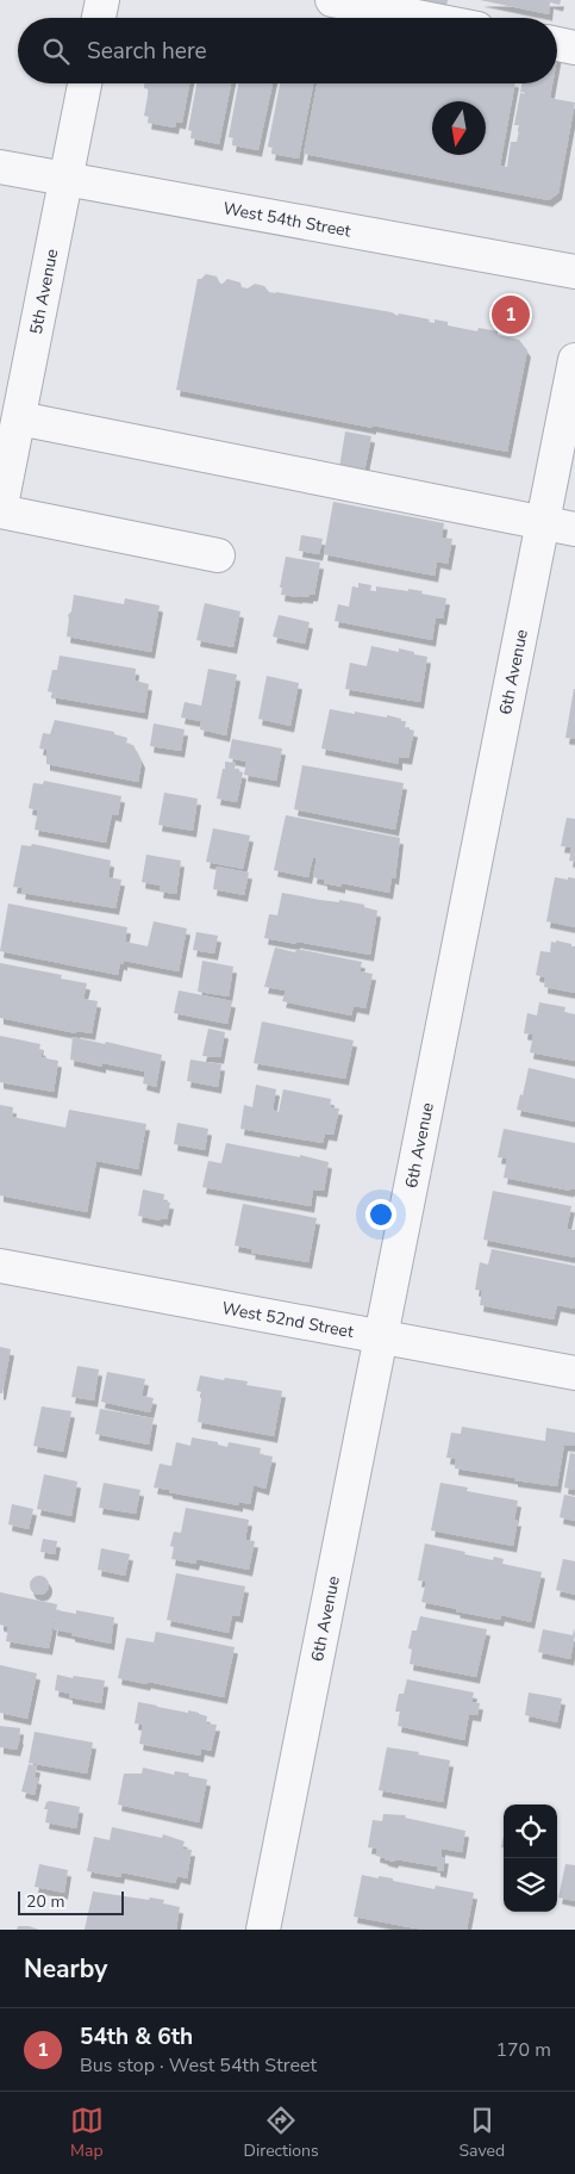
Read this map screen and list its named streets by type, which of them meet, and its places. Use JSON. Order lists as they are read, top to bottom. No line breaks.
{"streets":{"street":["West 54th Street","5th Avenue","6th Avenue","West 52nd Street"]},"crossings":[["West 54th Street","5th Avenue"],["6th Avenue","West 52nd Street"]],"scale_bar":"20 m","north":"bottom","page":{"search":"Search here","pins":"1","scale":"20 m","heading":"Nearby","list":[{"mark":"1","name":"54th & 6th","note":"Bus stop · West 54th Street","value":"170 m"}],"nav":["Map","Directions","Saved"]}}
